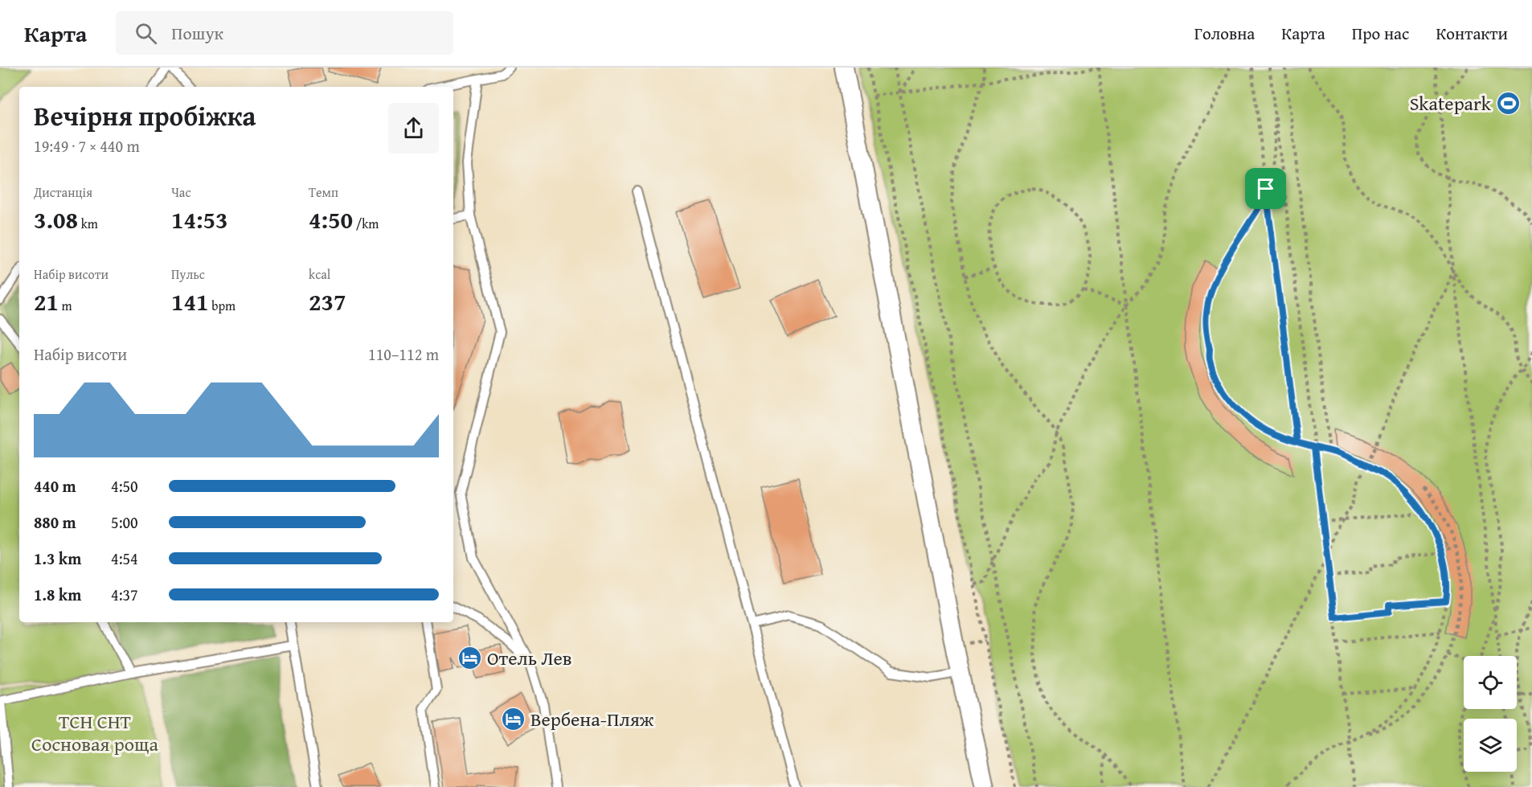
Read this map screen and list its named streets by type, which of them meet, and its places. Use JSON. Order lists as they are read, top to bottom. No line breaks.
{"parks":["ТСН СНТ Сосновая роща"],"places":{"sports":["Skatepark"],"hotel":["Отель Лев","Вербена-Пляж"]},"page":{"header":"Карта","search":"Пошук","nav":["Головна","Карта","Про нас","Контакти"],"heading":["Вечірня пробіжка","19:49 · 7 × 440 m"],"stats":[["Дистанція","3.08 km"],["Час","14:53"],["Темп","4:50 /km"],["Набір висоти","21 m"],["Пульс","141 bpm"],["kcal","237"]],"chart":["Набір висоти","110–112 m"],"list":[{"name":"440 m","note":"4:50"},{"name":"880 m","note":"5:00"},{"name":"1.3 km","note":"4:54"},{"name":"1.8 km","note":"4:37"}]}}
